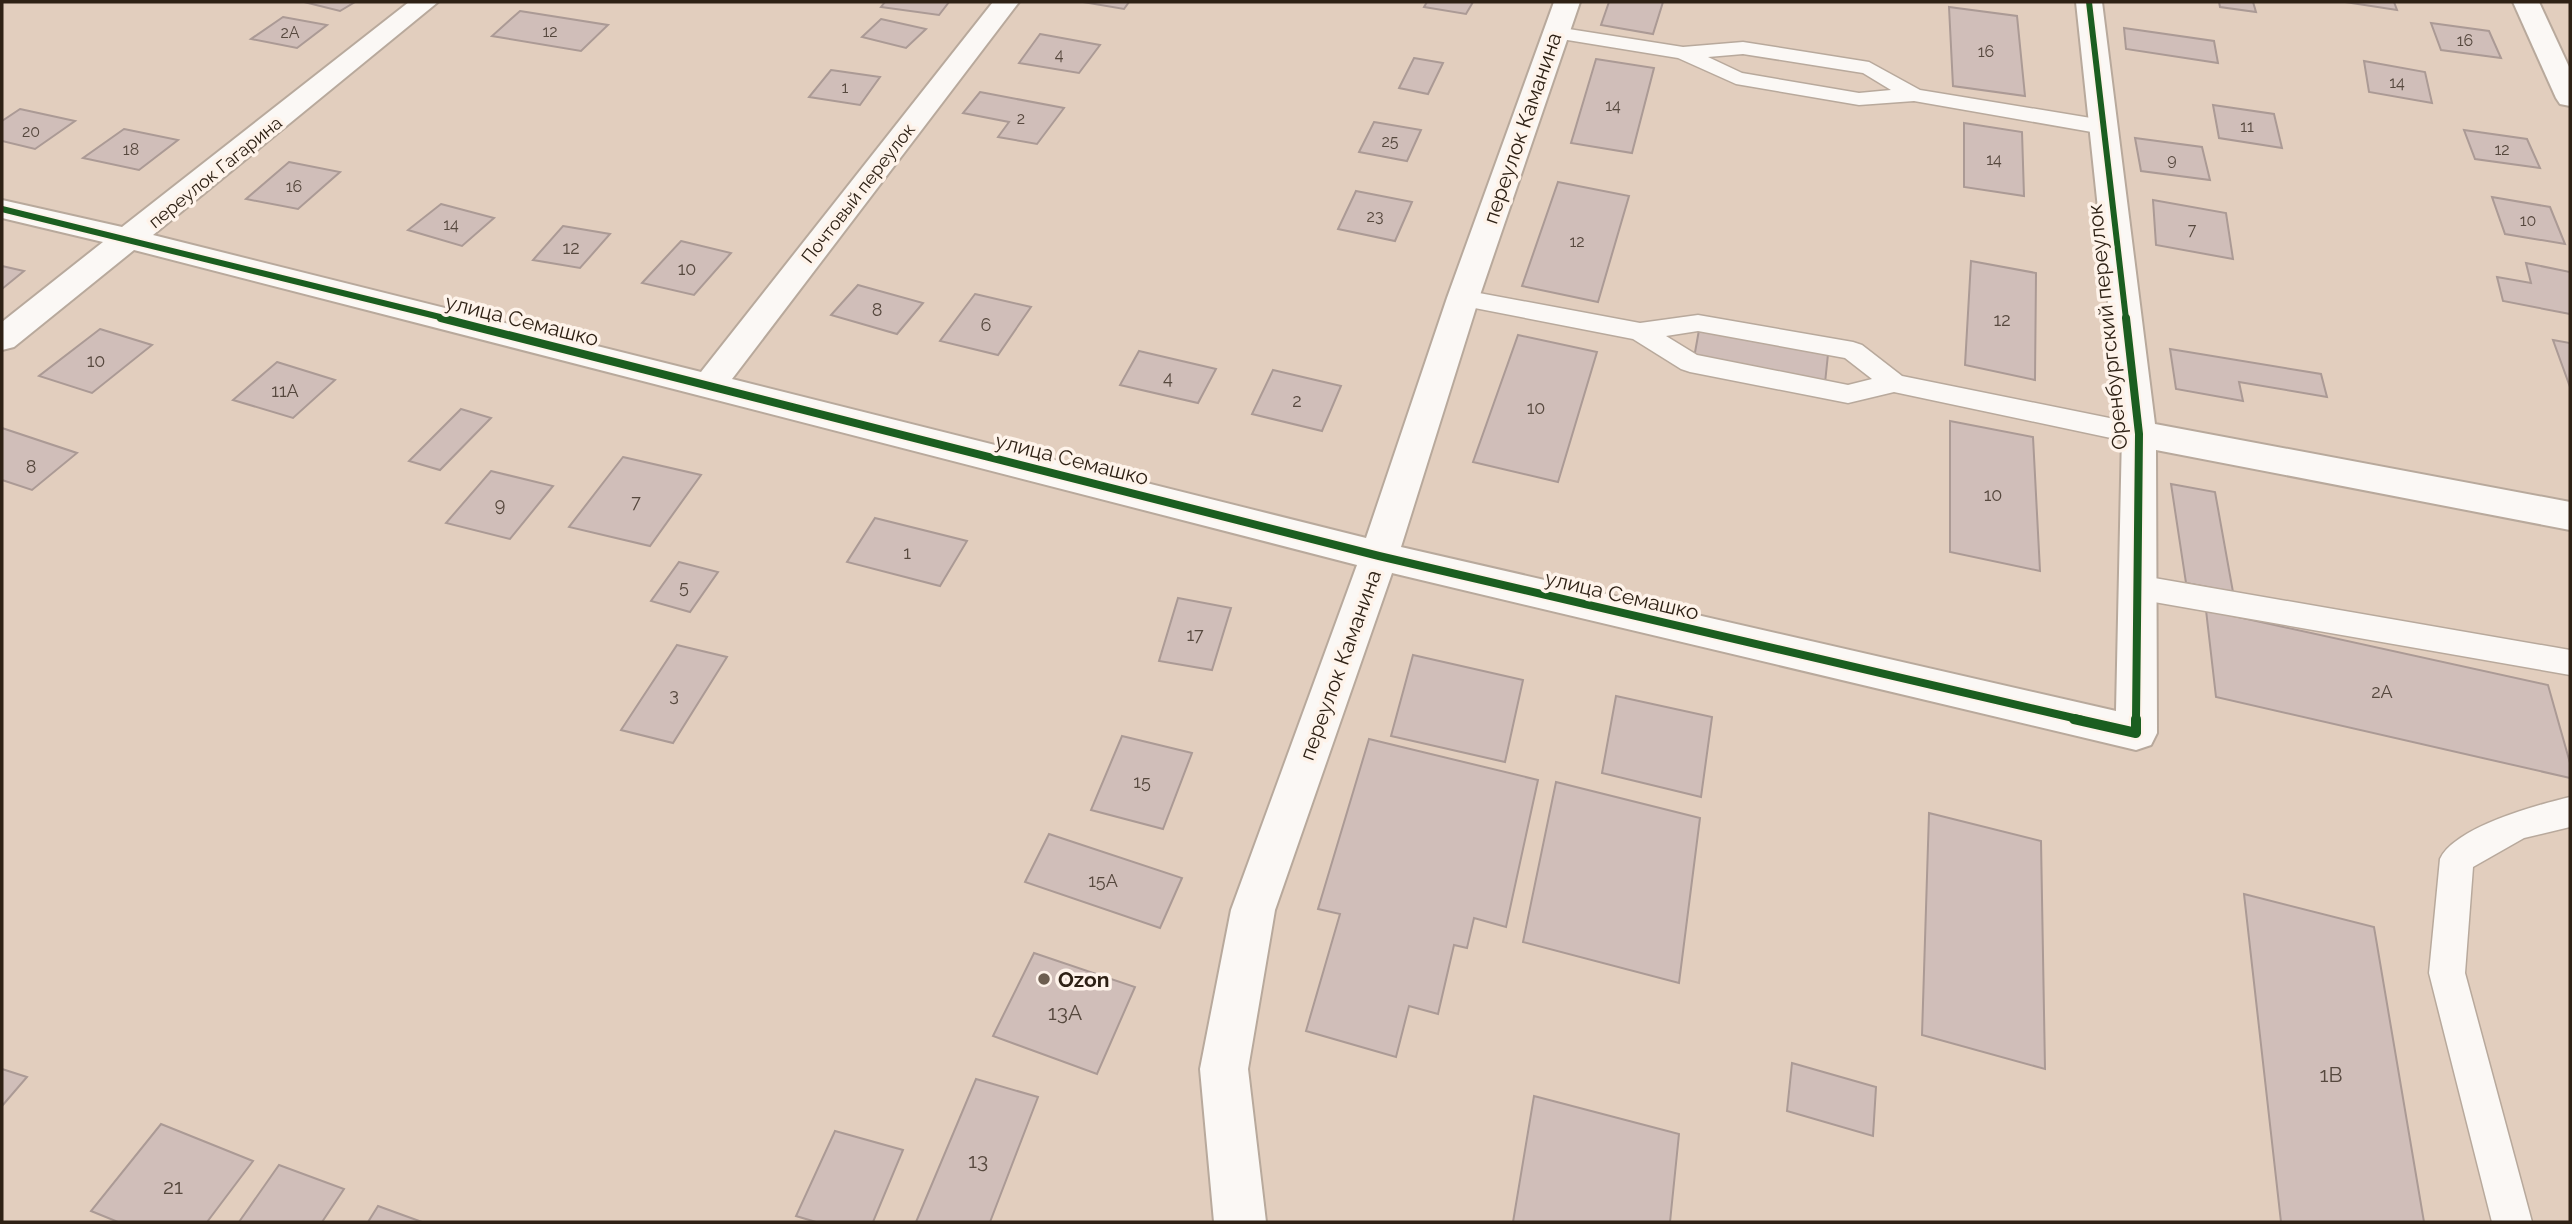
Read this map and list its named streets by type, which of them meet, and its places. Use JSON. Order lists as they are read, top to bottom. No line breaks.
{"streets":{"street":["переулок Каманина","переулок Гагарина","Почтовый переулок","улица Семашко","Оренбургский переулок"]},"crossings":[["переулок Каманина","улица Семашко"],["переулок Гагарина","улица Семашко"],["Почтовый переулок","улица Семашко"],["улица Семашко","Оренбургский переулок"]],"places":["Ozon"],"house_numbers":["12","2А","16","16","4","14","1","14","2","11","20","25","18","12","14","9","16","23","10","14","7","12","12","10","8","12","6","10","4","11А","2","10","8","10","7","9","1","5","17","2А","3","15","15А","13А","1В","13","21"]}
